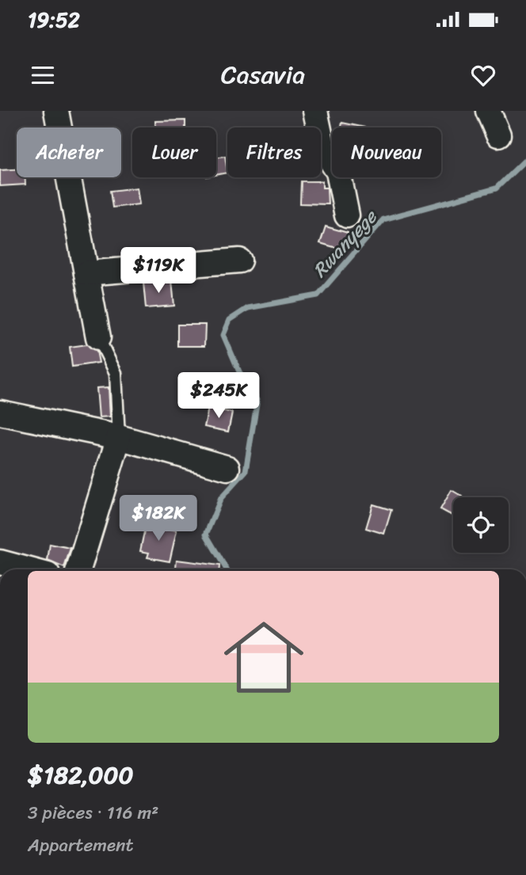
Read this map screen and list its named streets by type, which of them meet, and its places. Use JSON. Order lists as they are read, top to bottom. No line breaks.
{"water":["Rwanyege"],"page":{"status":"19:52","header":"Casavia","chip":["Acheter","Louer","Filtres","Nouveau"],"price":["$119K","$245K","$182K"],"list":[{"name":"$182,000","note":"3 pièces · 116 m² · Appartement"}]}}
